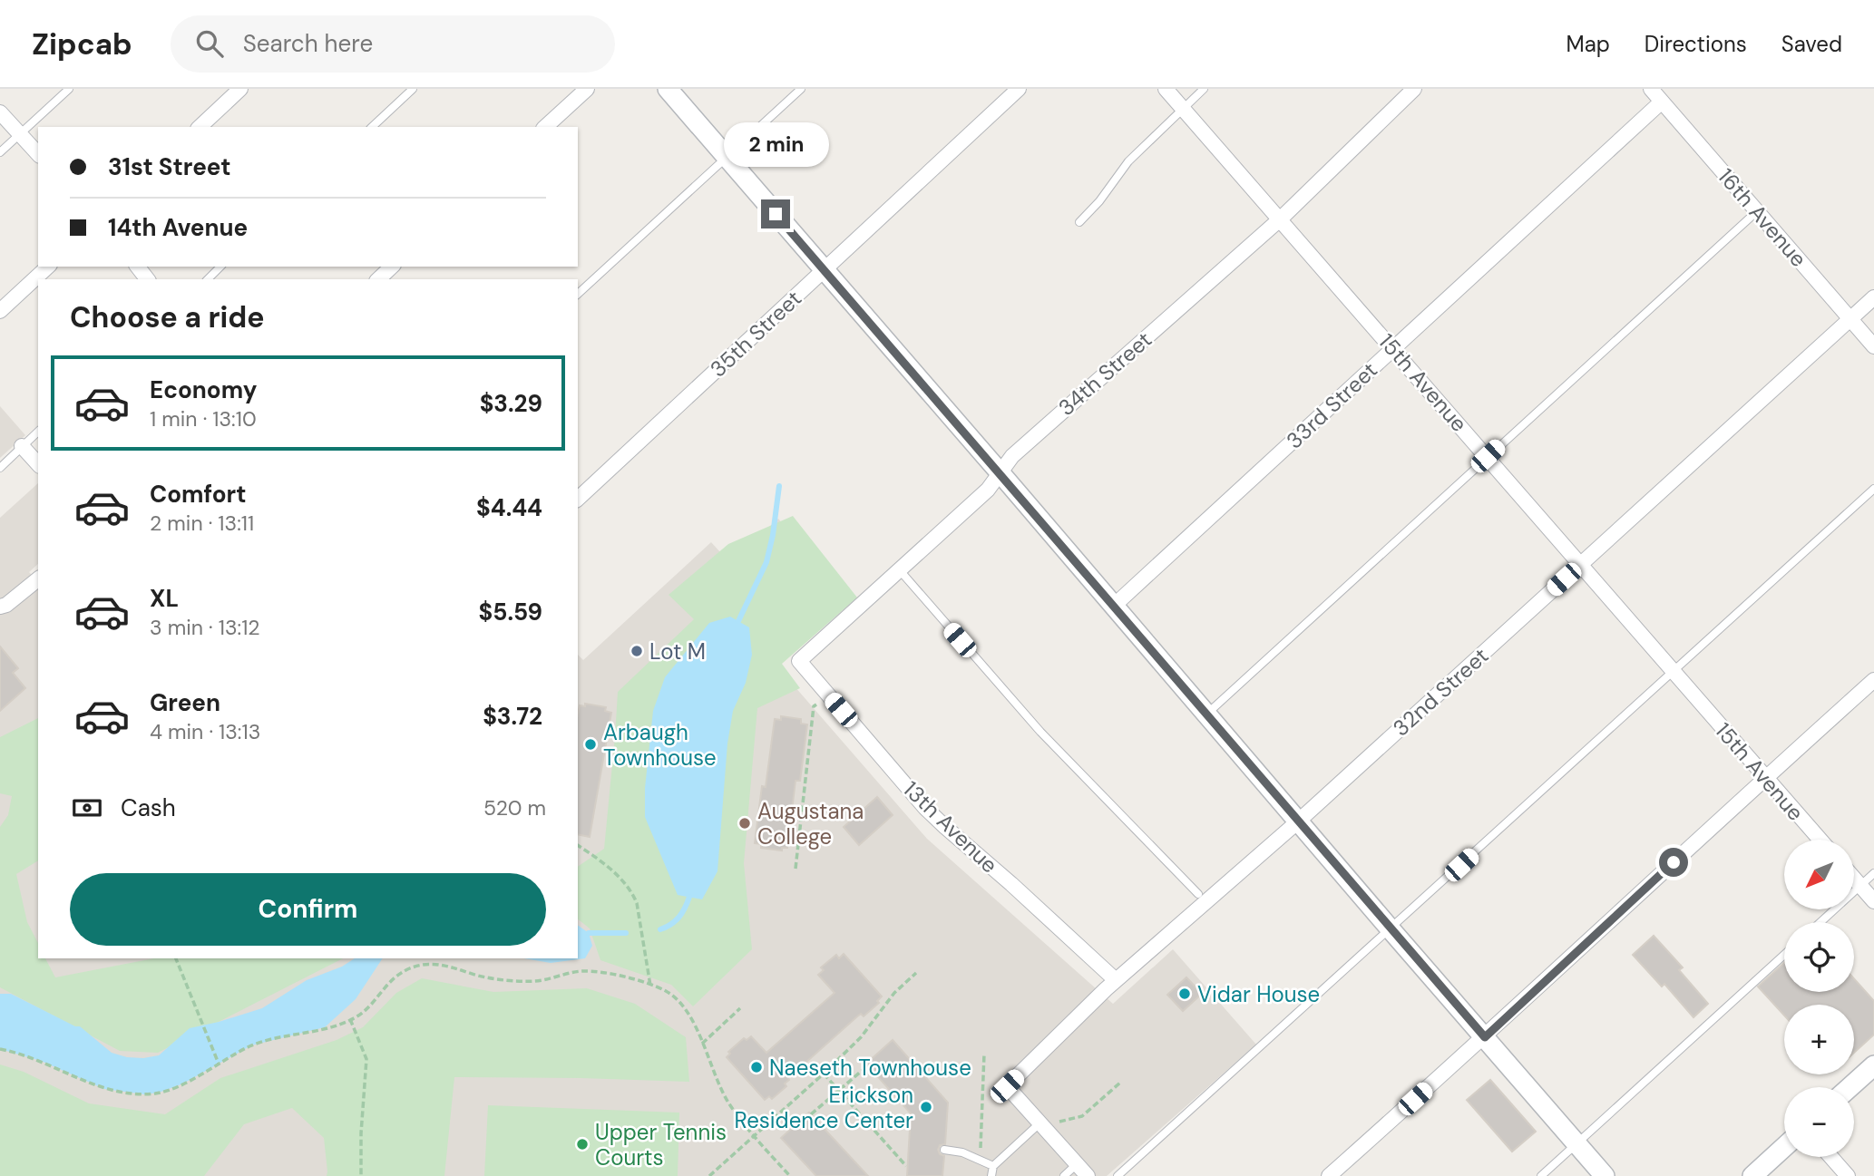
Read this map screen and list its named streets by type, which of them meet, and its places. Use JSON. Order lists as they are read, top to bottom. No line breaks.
{"streets":{"street":["16th Avenue","35th Street","34th Street","15th Avenue","33rd Street","32nd Street","13th Avenue"]},"crossings":[["16th Avenue","33rd Street"],["16th Avenue","32nd Street"],["34th Street","15th Avenue"],["34th Street","13th Avenue"],["15th Avenue","33rd Street"],["15th Avenue","32nd Street"],["32nd Street","13th Avenue"]],"places":["Lot M","Arbaugh Townhouse","Augustana College","Vidar House","Naeseth Townhouse","Erickson Residence Center","Upper Tennis Courts"],"north":"bottom left","page":{"header":"Zipcab","search":"Search here","nav":["Map","Directions","Saved"],"bubble":"2 min","banner":["31st Street","14th Avenue"],"heading":"Choose a ride","list":[{"name":"Economy","note":"1 min · 13:10","value":"$3.29"},{"name":"Comfort","note":"2 min · 13:11","value":"$4.44"},{"name":"XL","note":"3 min · 13:12","value":"$5.59"},{"name":"Green","note":"4 min · 13:13","value":"$3.72"}],"pay":["Cash","520 m"],"map_buttons":["+","−"],"buttons":"Confirm"}}
